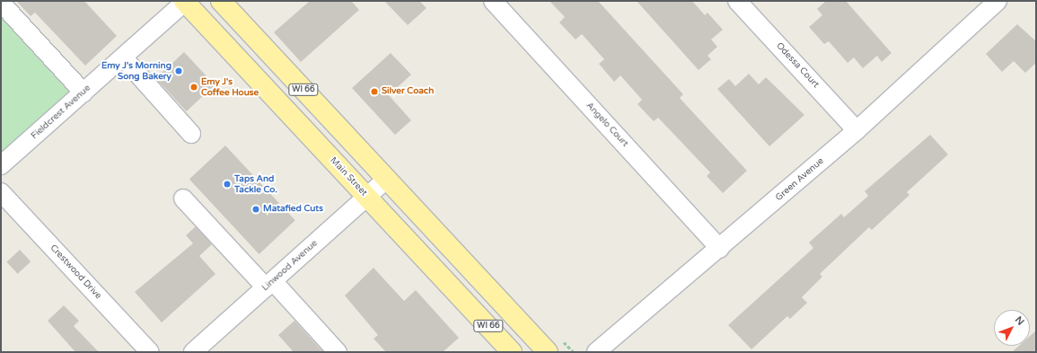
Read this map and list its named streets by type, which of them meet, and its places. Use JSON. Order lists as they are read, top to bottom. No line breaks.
{"streets":{"main road":["WI 66","Main Street"],"street":["Odessa Court","Fieldcrest Avenue","Angelo Court","Green Avenue","Linwood Avenue","Crestwood Drive"]},"crossings":[["Odessa Court","Green Avenue"],["WI 66","Linwood Avenue"],["Fieldcrest Avenue","Main Street"],["Angelo Court","Green Avenue"],["Main Street","Linwood Avenue"]],"places":["Emy J's Morning Song Bakery","Emy J's Coffee House","Silver Coach","Taps And Tackle Co.","Matafied Cuts"],"north":"top right"}
